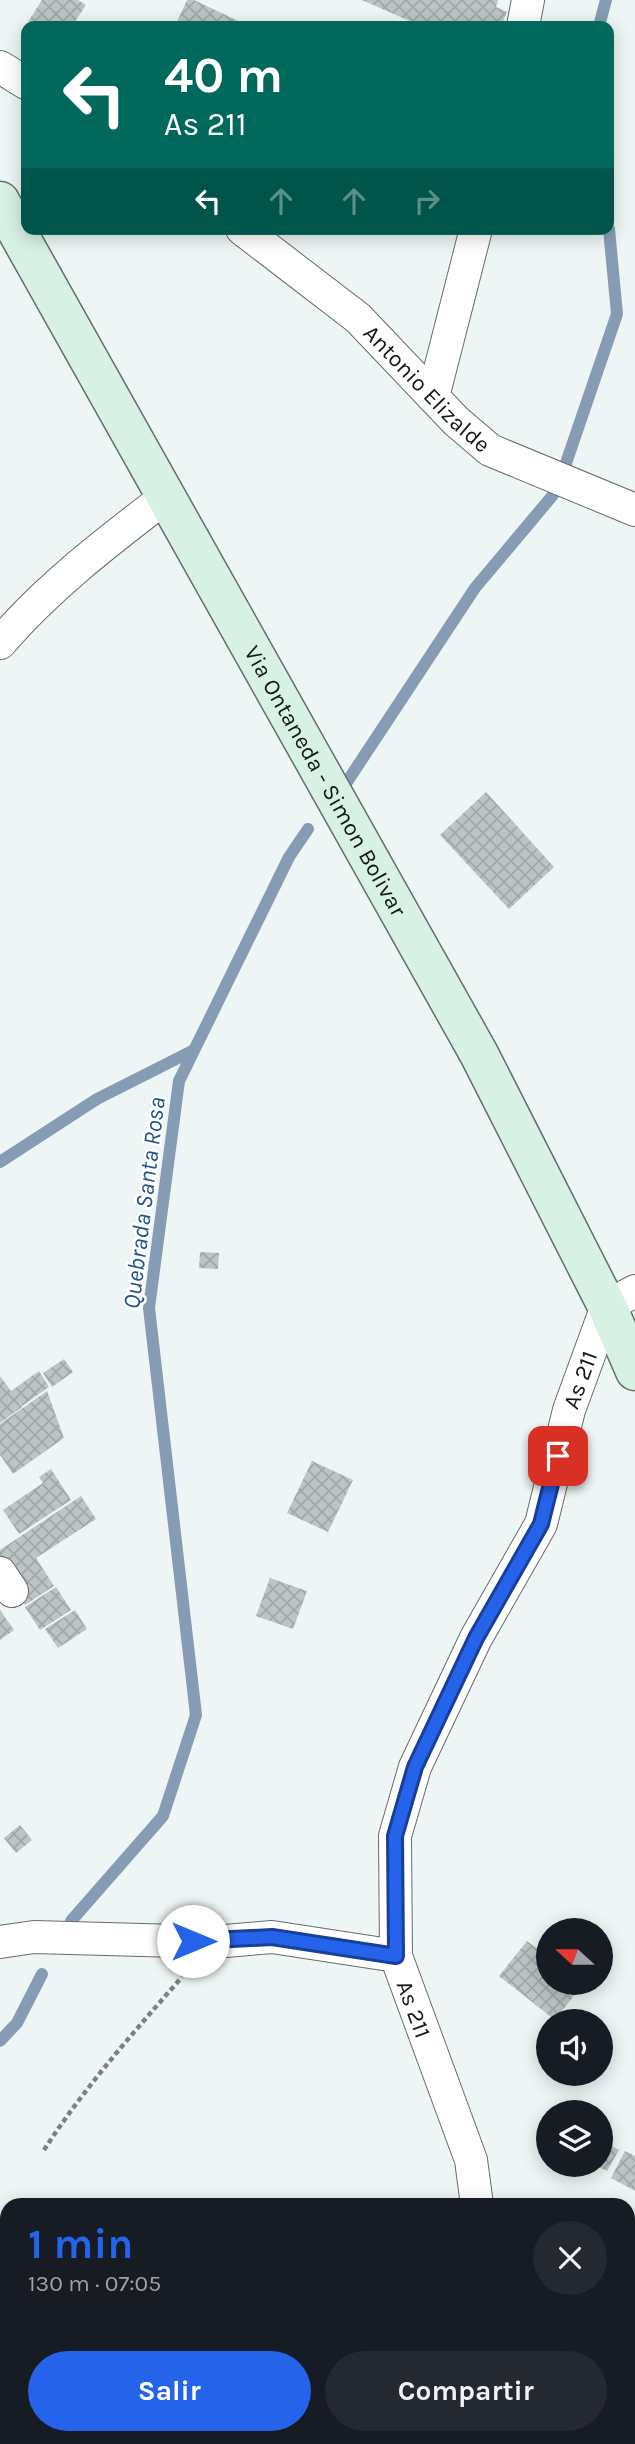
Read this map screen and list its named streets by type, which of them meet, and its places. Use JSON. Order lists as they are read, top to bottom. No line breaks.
{"streets":{"street":["Antonio Elizalde","Via Ontaneda - Simon Bolivar","As 211"]},"crossings":[["Via Ontaneda - Simon Bolivar","As 211"]],"water":["Quebrada Santa Rosa"],"north":"left","page":{"turn":["40 m","As 211"],"heading":["1 min","130 m · 07:05"],"buttons":["Salir","Compartir"]}}
